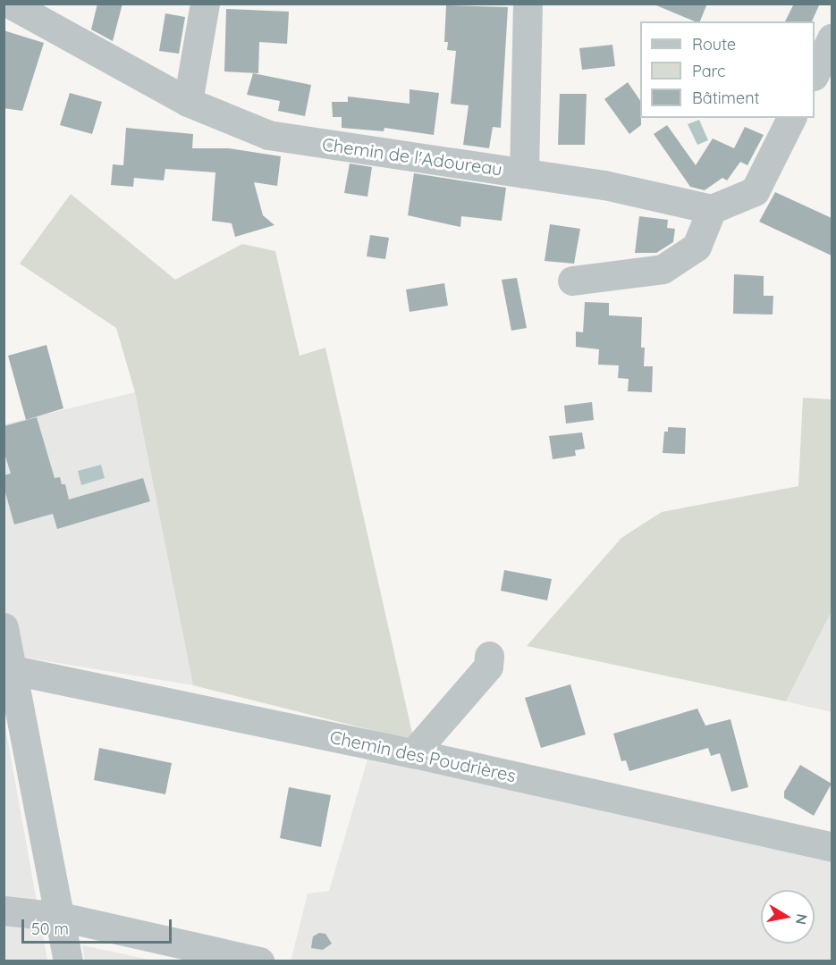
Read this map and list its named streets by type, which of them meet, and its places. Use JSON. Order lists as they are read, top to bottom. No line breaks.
{"streets":{"street":["Chemin de l'Adoureau","Chemin des Poudrières"]},"legend":["Route","Parc","Bâtiment"],"scale_bar":"50 m","north":"right"}
